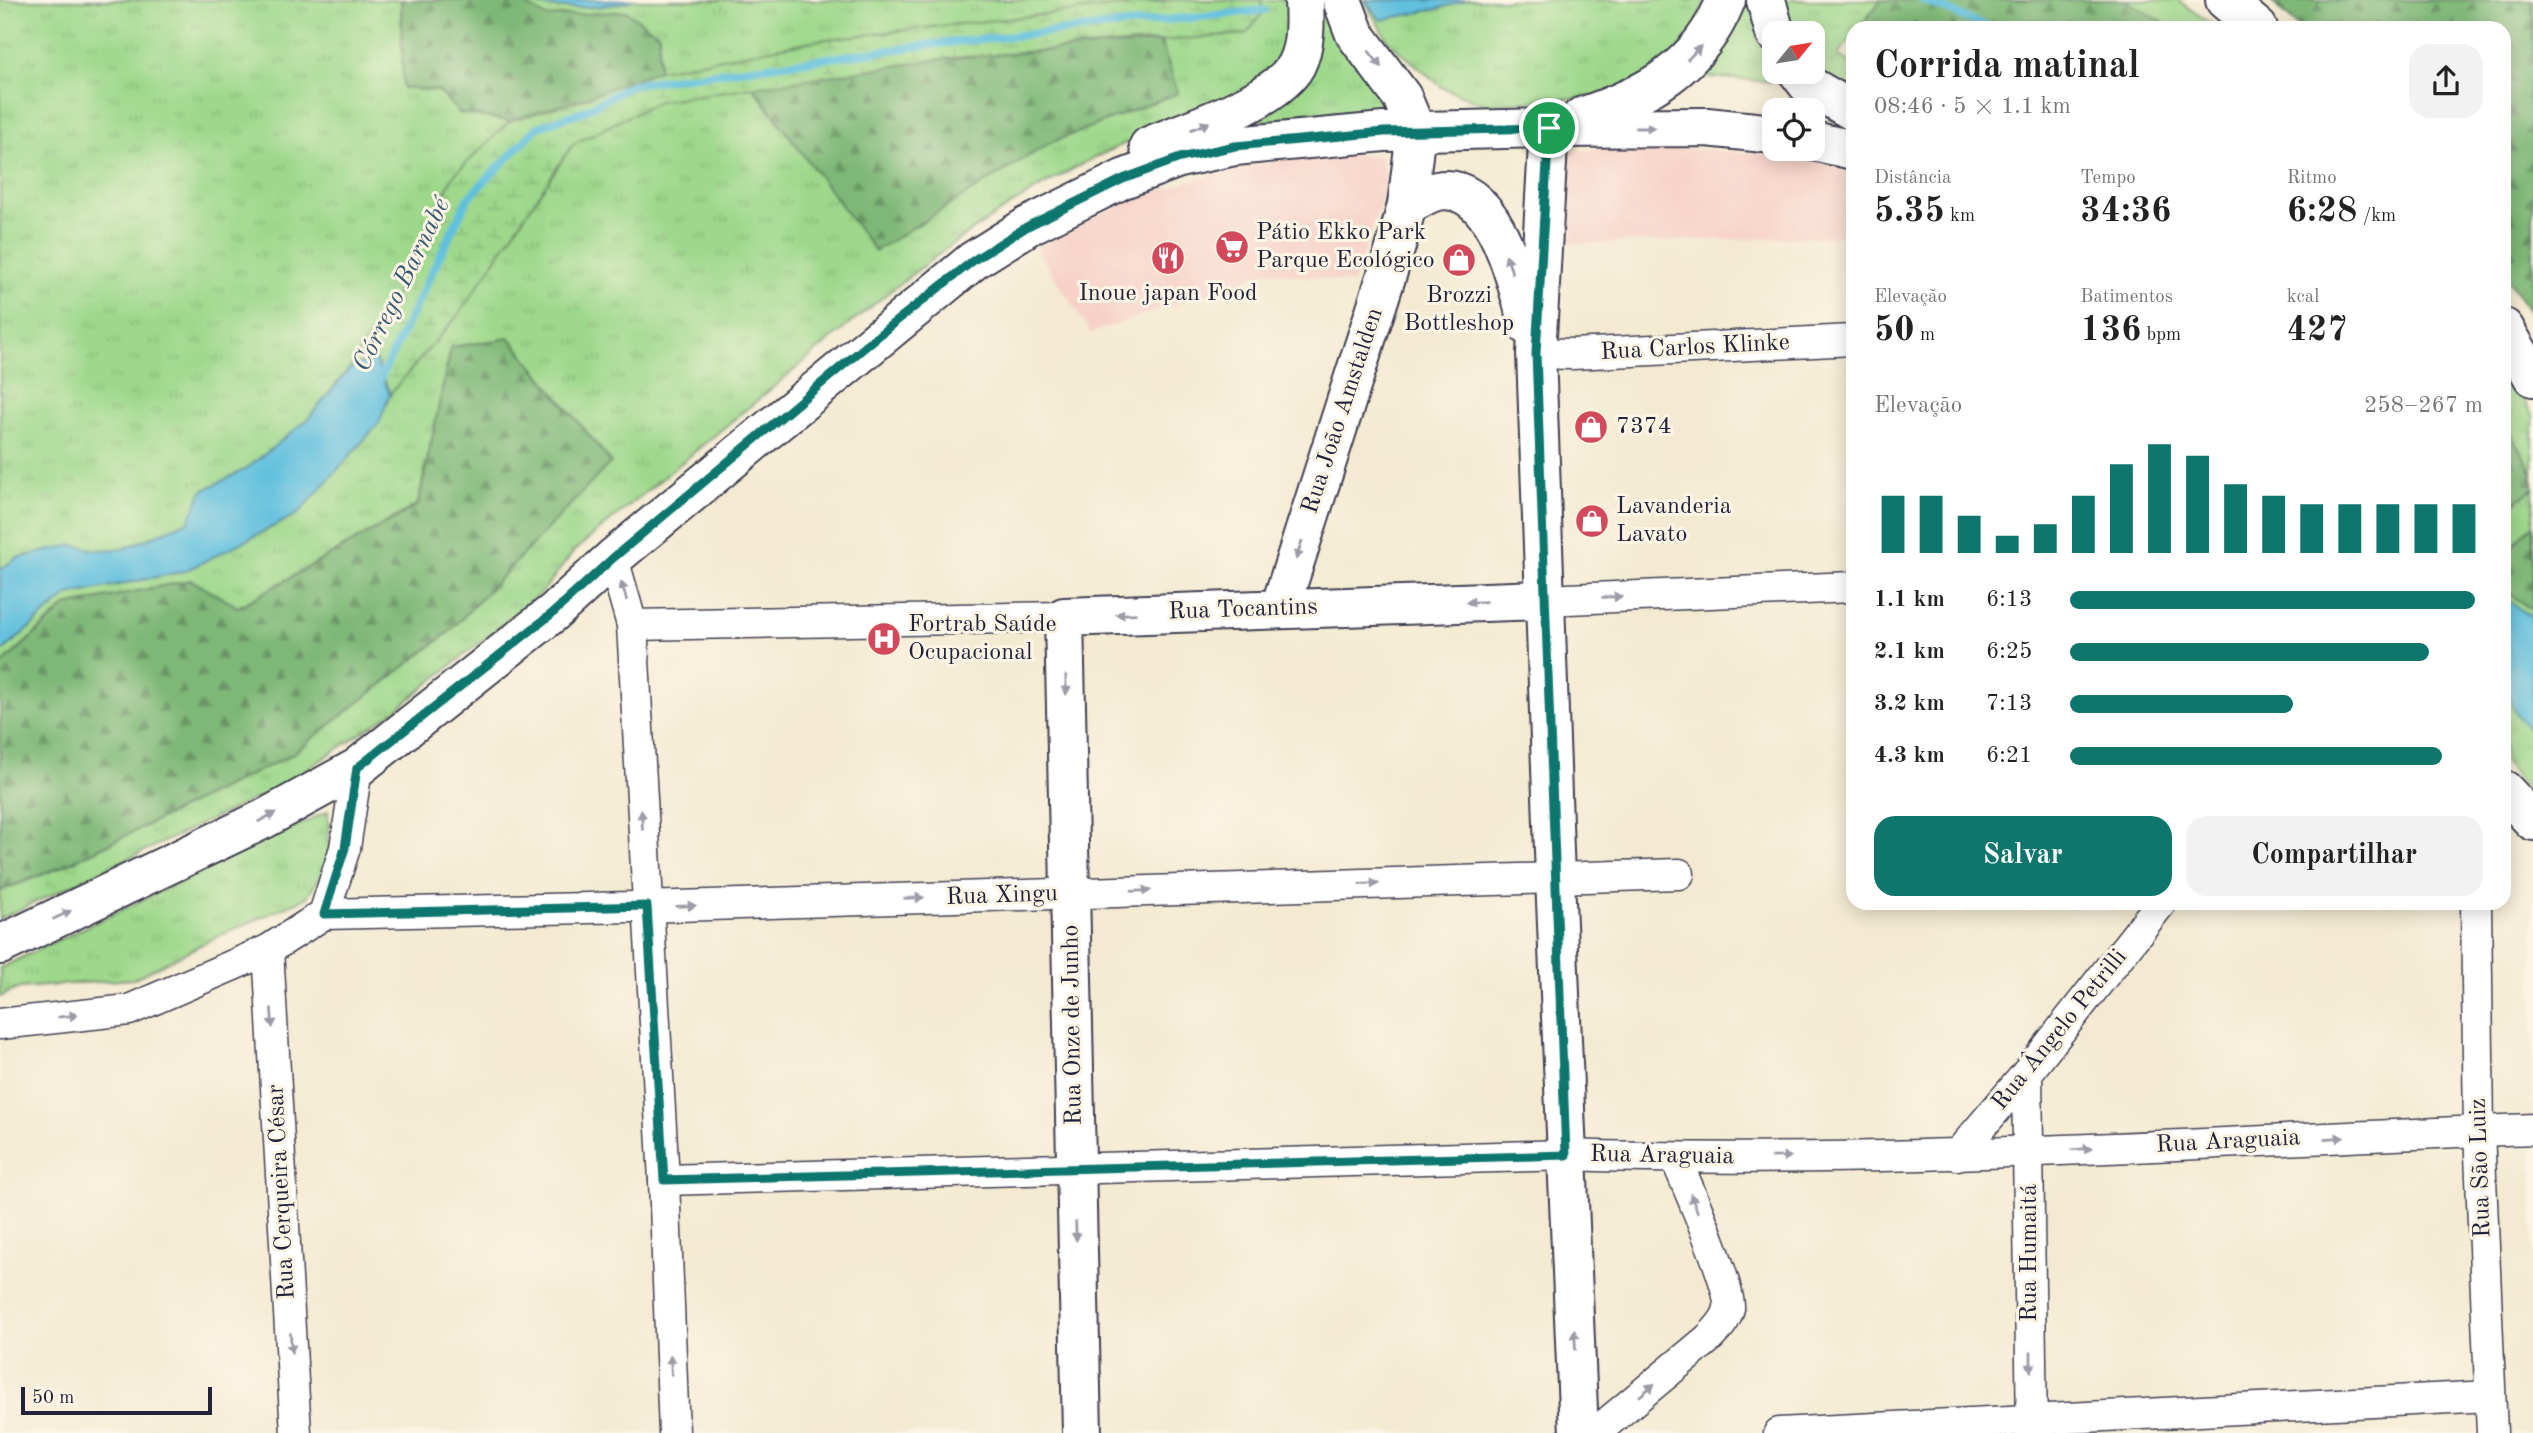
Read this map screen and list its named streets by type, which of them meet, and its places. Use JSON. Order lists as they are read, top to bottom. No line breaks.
{"streets":{"street":["Rua Carlos Klinke","Rua João Amstalden","Rua Tocantins","Rua Xingu","Rua Onze de Junho","Rua Ângelo Petrilli","Rua Araguaia","Rua São Luiz","Rua Cerqueira César","Rua Humaitá"]},"crossings":[["Rua João Amstalden","Rua Tocantins"],["Rua Tocantins","Rua Onze de Junho"],["Rua Xingu","Rua Onze de Junho"],["Rua Onze de Junho","Rua Araguaia"],["Rua Ângelo Petrilli","Rua Araguaia"],["Rua Ângelo Petrilli","Rua Humaitá"],["Rua Araguaia","Rua São Luiz"],["Rua Araguaia","Rua Humaitá"]],"one_way":["Rua Xingu","Rua Onze de Junho","Rua Araguaia","Rua Cerqueira César","Rua Humaitá"],"water":["Córrego Barnabé"],"places":{"supermarket":["Pátio Ekko Park Parque Ecológico"],"restaurant":["Inoue japan Food"],"shop":["Brozzi Bottleshop","7374","Lavanderia Lavato"],"hospital":["Fortrab Saúde Ocupacional"]},"scale_bar":"50 m","north":"top right","page":{"heading":["Corrida matinal","08:46 · 5 × 1.1 km"],"stats":[["Distância","5.35 km"],["Tempo","34:36"],["Ritmo","6:28 /km"],["Elevação","50 m"],["Batimentos","136 bpm"],["kcal","427"]],"chart":["Elevação","258–267 m"],"list":[{"name":"1.1 km","note":"6:13"},{"name":"2.1 km","note":"6:25"},{"name":"3.2 km","note":"7:13"},{"name":"4.3 km","note":"6:21"}],"buttons":["Salvar","Compartilhar"],"scale":"50 m"}}
